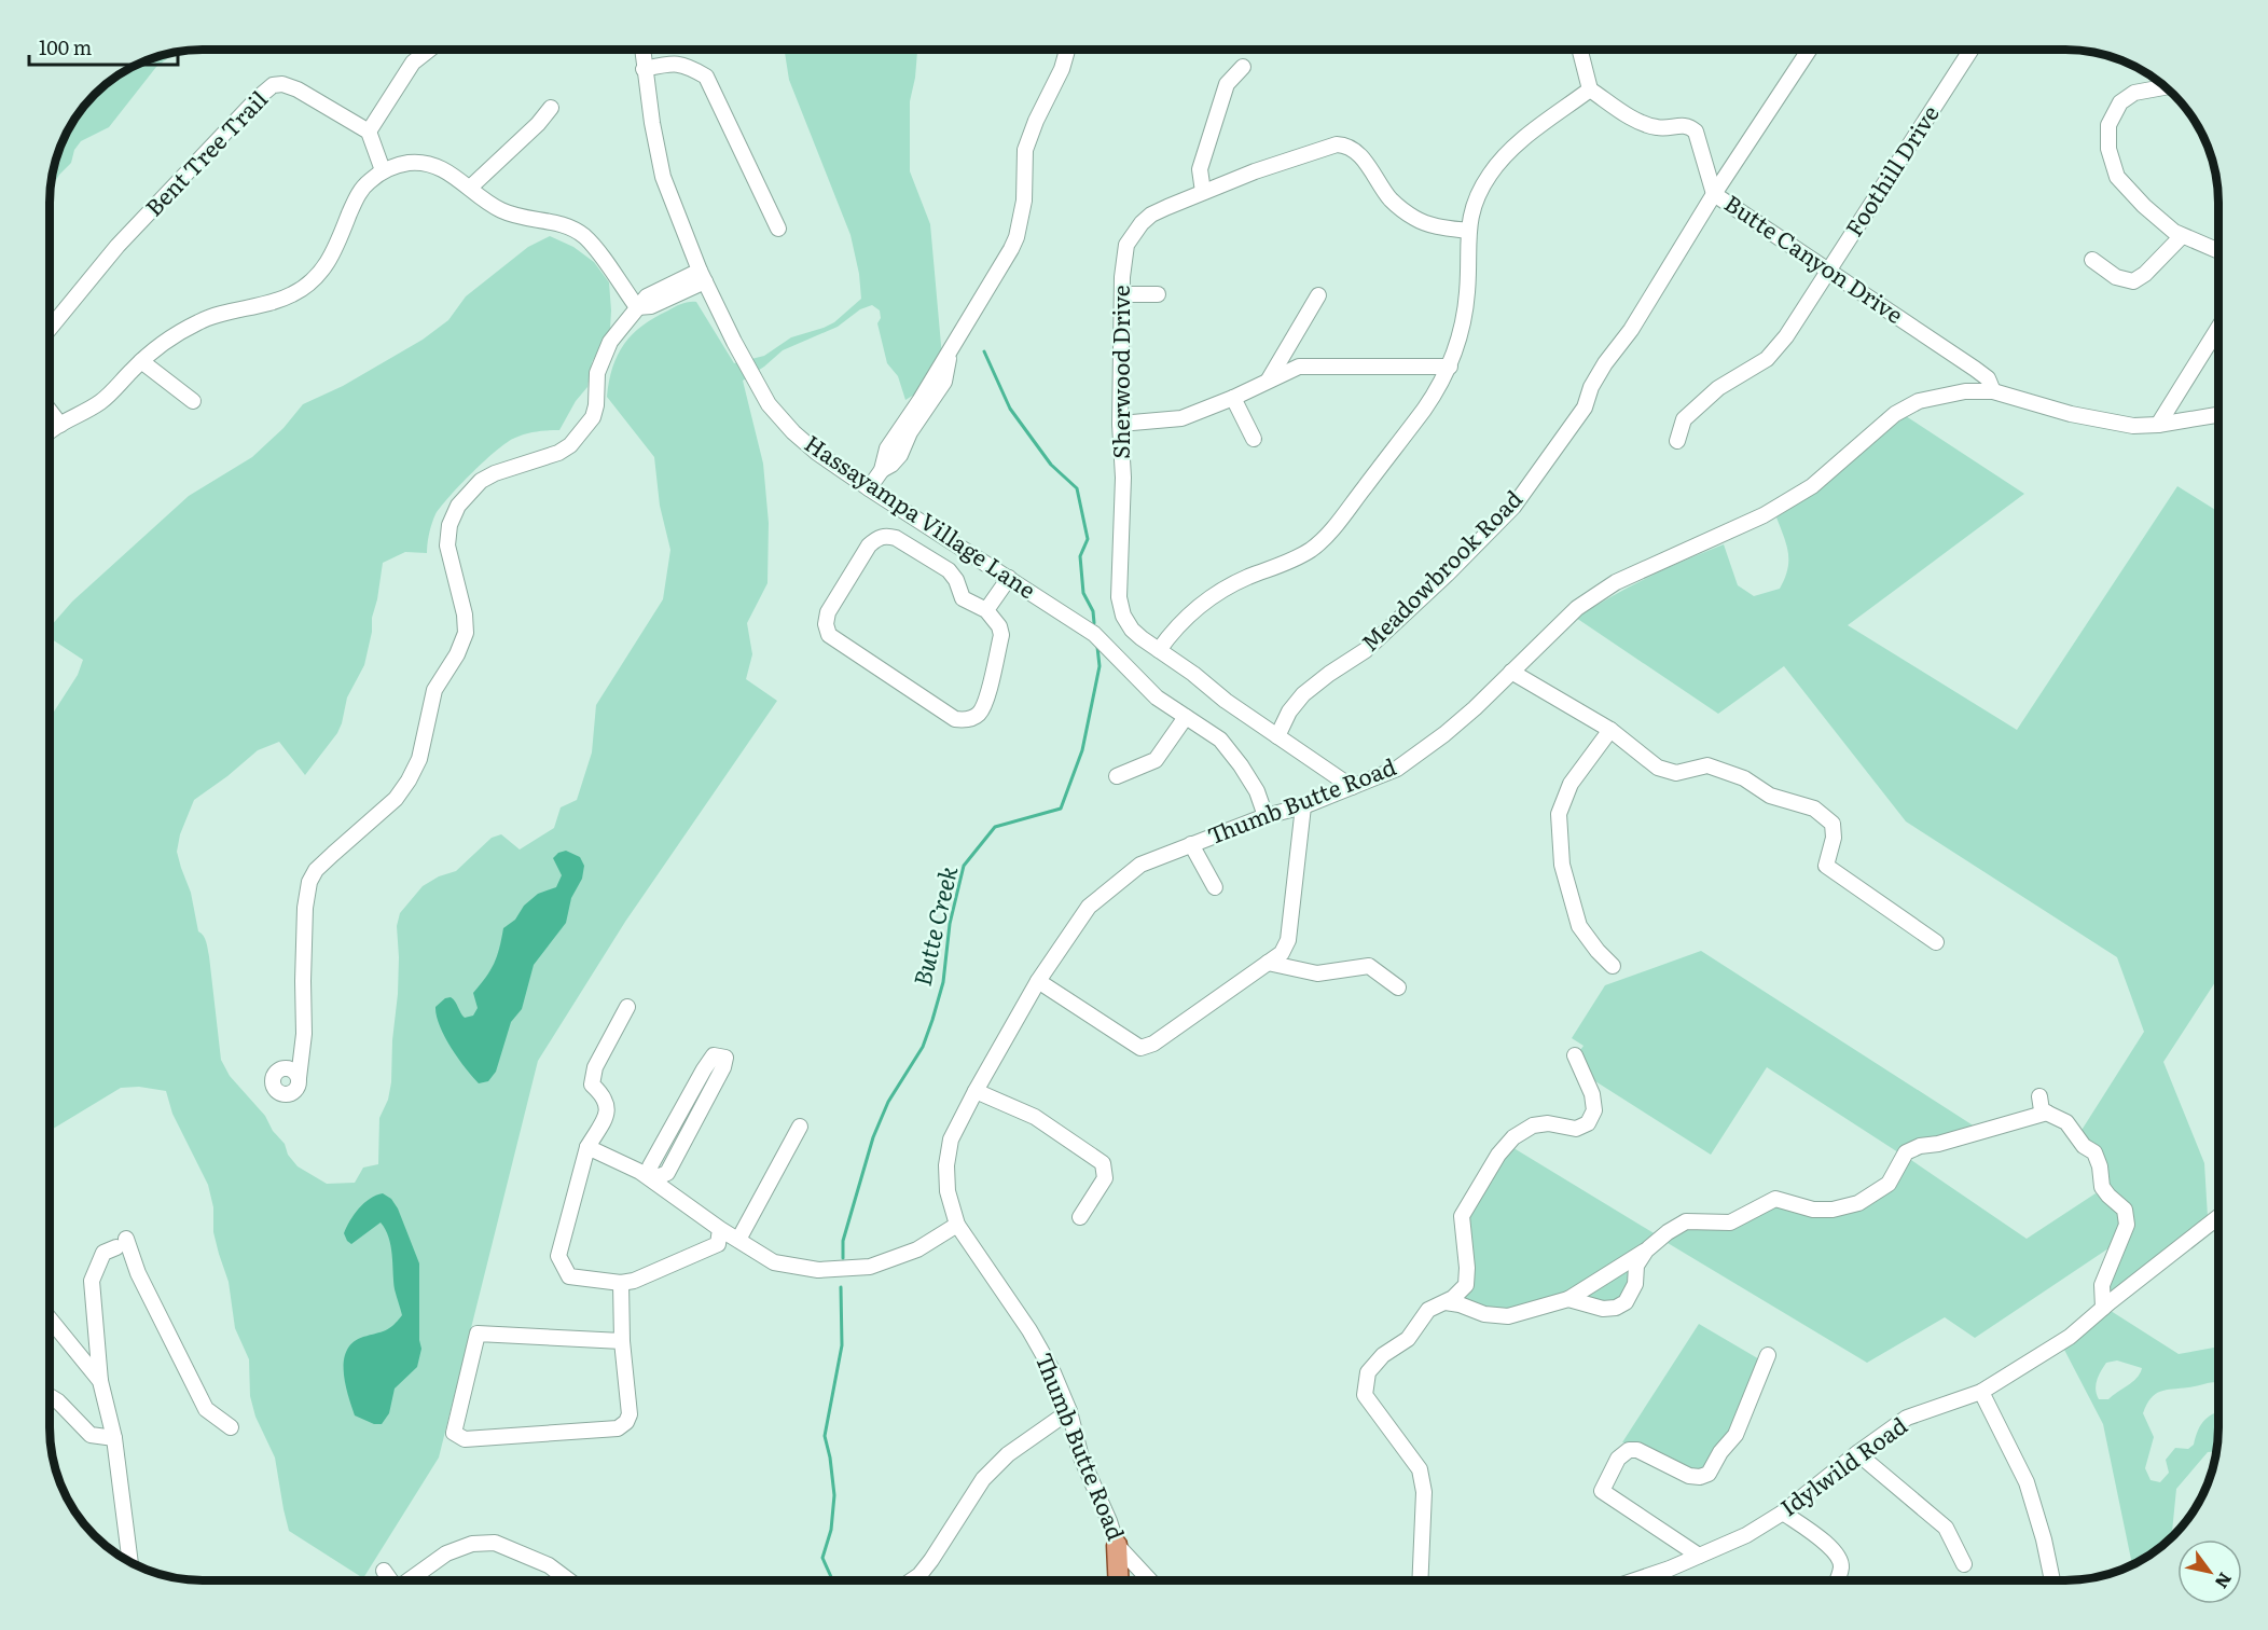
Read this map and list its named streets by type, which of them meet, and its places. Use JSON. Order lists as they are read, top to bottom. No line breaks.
{"streets":{"street":["Bent Tree Trail","Foothill Drive","Butte Canyon Drive","Sherwood Drive","Hassayampa Village Lane","Meadowbrook Road","Thumb Butte Road","Idylwild Road"]},"crossings":[["Foothill Drive","Butte Canyon Drive"],["Butte Canyon Drive","Meadowbrook Road"],["Butte Canyon Drive","Thumb Butte Road"],["Sherwood Drive","Meadowbrook Road"],["Sherwood Drive","Thumb Butte Road"],["Hassayampa Village Lane","Thumb Butte Road"]],"water":["Butte Creek"],"scale_bar":"100 m","north":"bottom right"}
